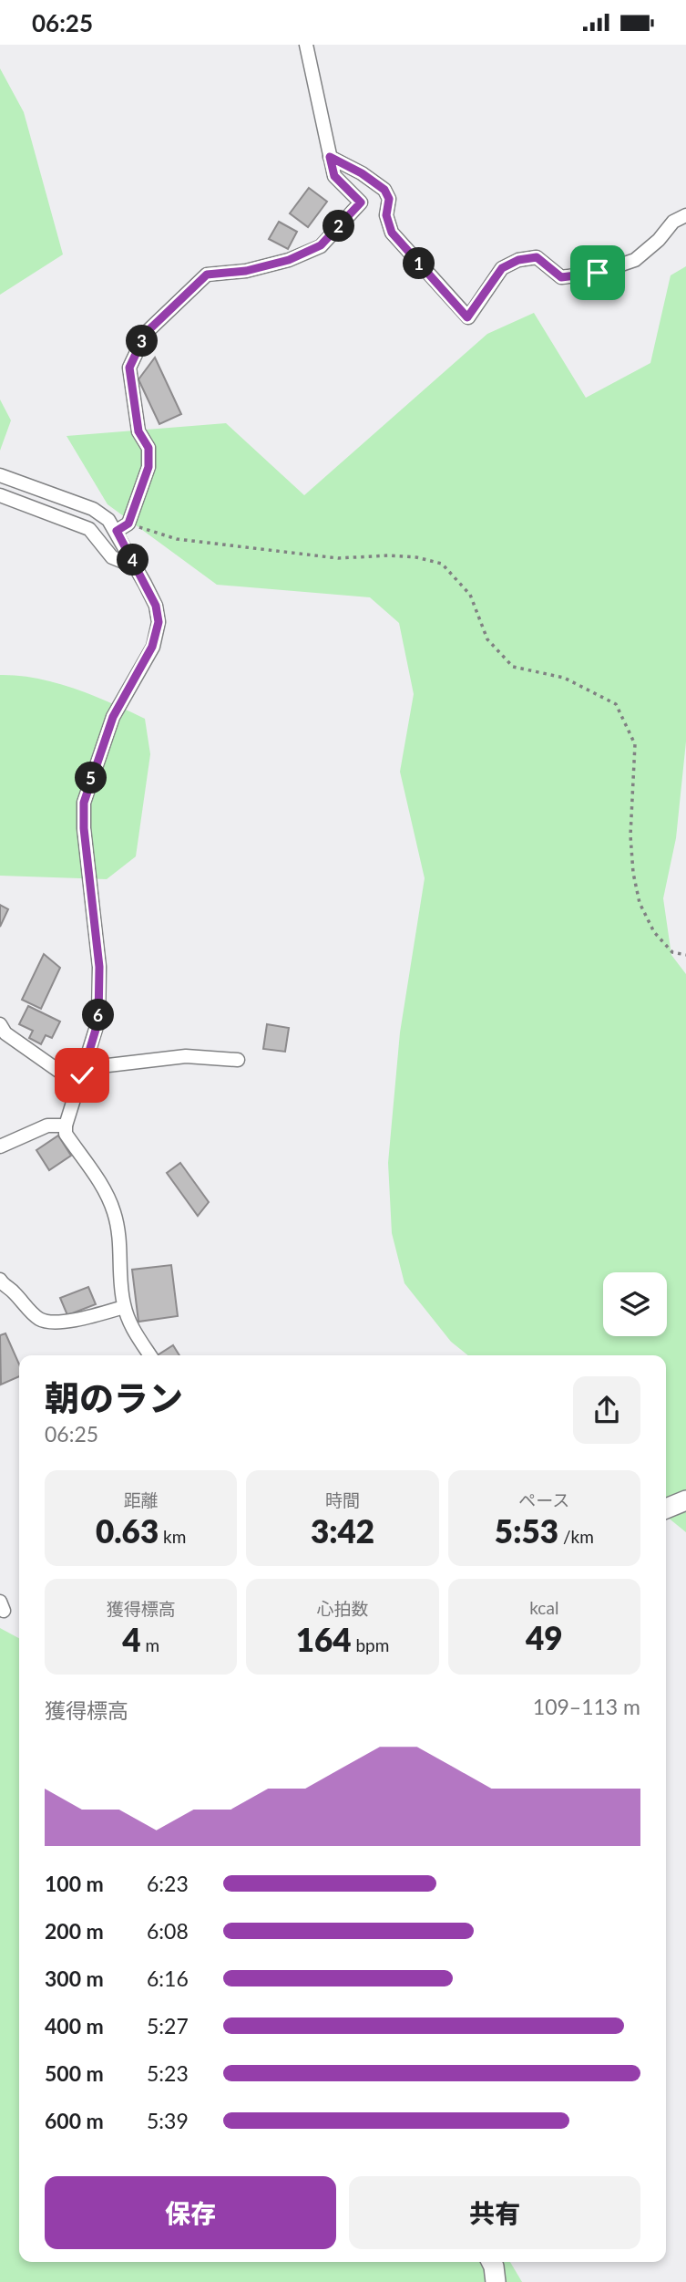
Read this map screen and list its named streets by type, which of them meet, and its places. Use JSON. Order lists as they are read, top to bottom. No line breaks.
{"page":{"status":"06:25","pins":["2","1","3","4","5","6"],"heading":["朝のラン","06:25"],"stats":[["距離","0.63 km"],["時間","3:42"],["ペース","5:53 /km"],["獲得標高","4 m"],["心拍数","164 bpm"],["kcal","49"]],"chart":["獲得標高","109–113 m"],"list":[{"name":"100 m","note":"6:23"},{"name":"200 m","note":"6:08"},{"name":"300 m","note":"6:16"},{"name":"400 m","note":"5:27"},{"name":"500 m","note":"5:23"},{"name":"600 m","note":"5:39"}],"buttons":["保存","共有"]}}
